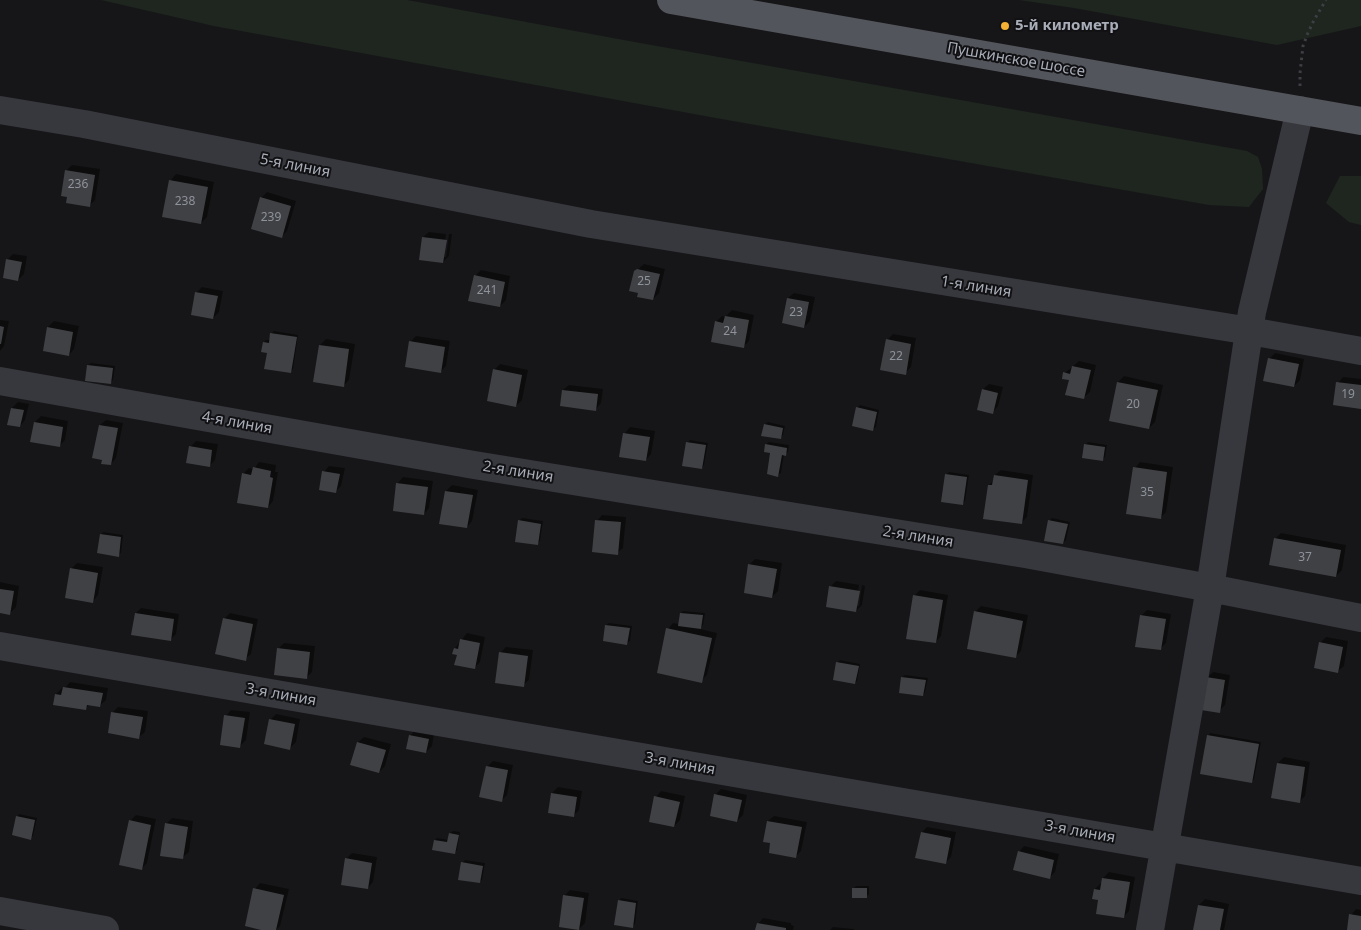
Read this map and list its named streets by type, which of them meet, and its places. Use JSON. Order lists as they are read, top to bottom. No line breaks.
{"streets":{"main road":["Пушкинское шоссе"],"street":["5-я линия","1-я линия","4-я линия","2-я линия","3-я линия"]},"crossings":[["5-я линия","1-я линия"],["4-я линия","2-я линия"]],"places":["5-й километр"],"house_numbers":["236","238","239","25","241","23","24","22","19","20","35","37"]}
